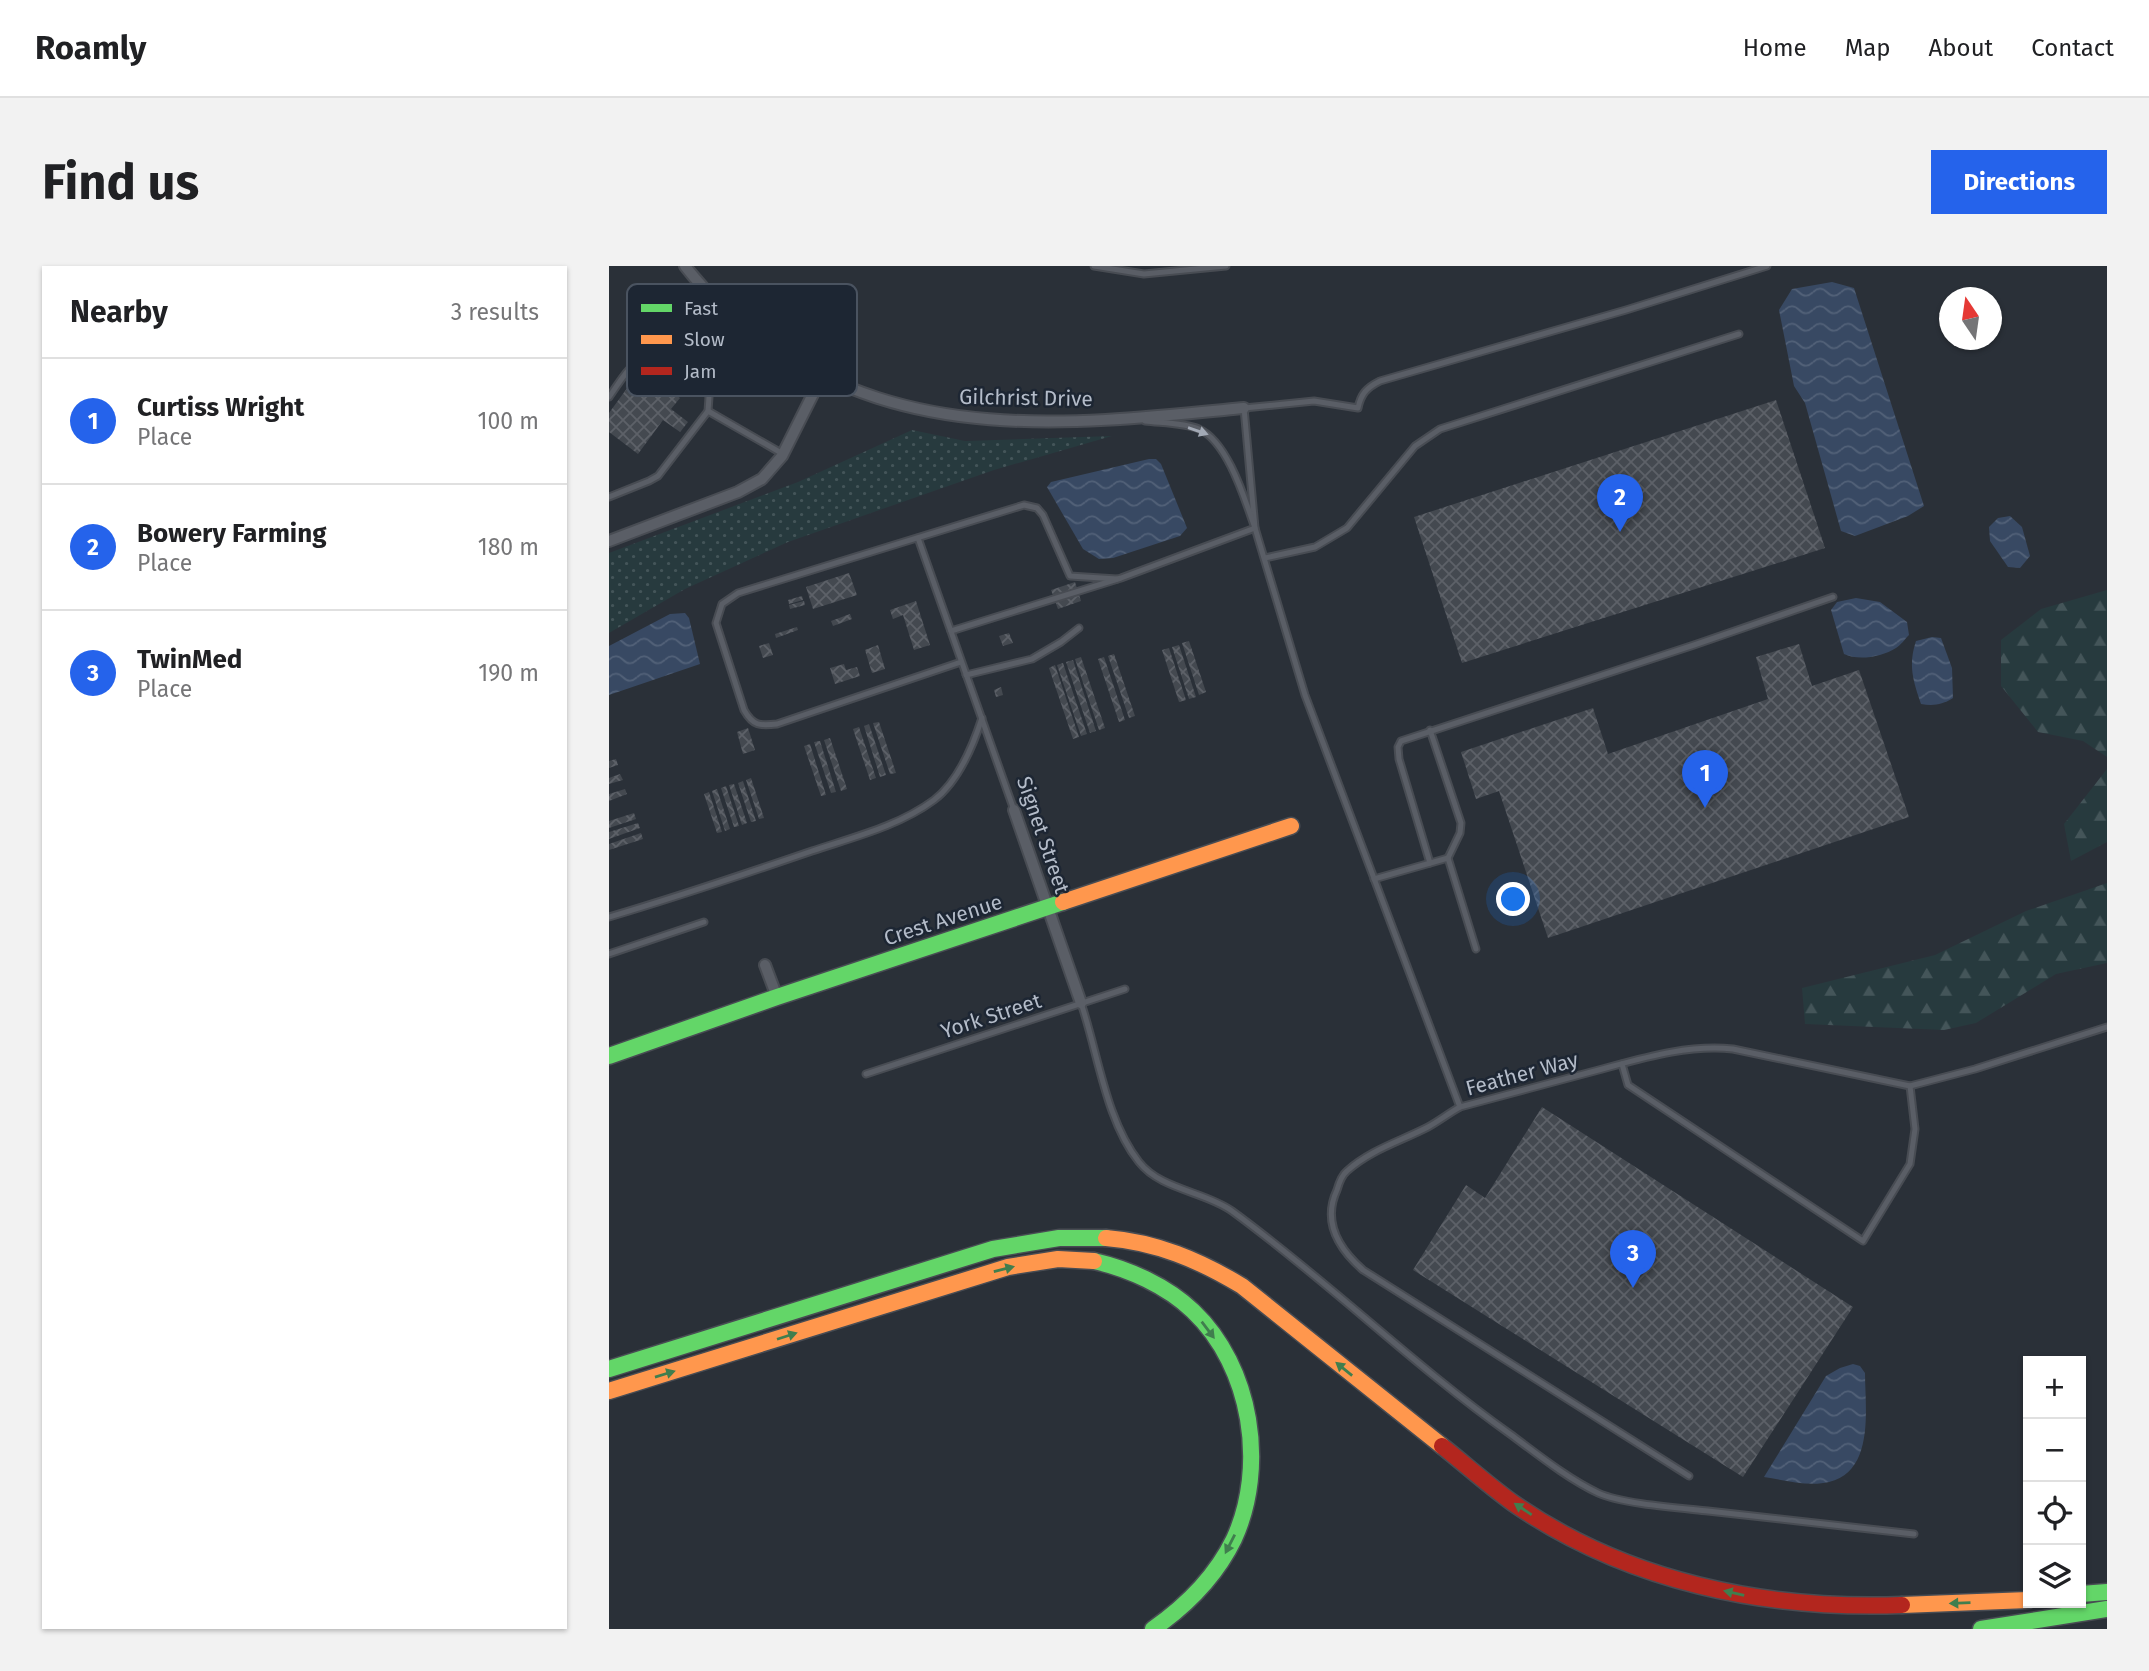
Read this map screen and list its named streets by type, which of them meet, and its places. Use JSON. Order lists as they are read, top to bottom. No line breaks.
{"streets":{"main road":["Crest Avenue"],"street":["Gilchrist Drive","Signet Street"],"lane":["York Street","Feather Way"]},"crossings":[["Gilchrist Drive","Feather Way"],["Signet Street","Crest Avenue"],["Signet Street","York Street"]],"legend":["Fast","Slow","Jam"],"north":"top","page":{"header":"Roamly","nav":["Home","Map","About","Contact"],"buttons":"Directions","title":"Find us","heading":["Nearby","3 results"],"list":[{"mark":"1","name":"Curtiss Wright","note":"Place","value":"100 m"},{"mark":"2","name":"Bowery Farming","note":"Place","value":"180 m"},{"mark":"3","name":"TwinMed","note":"Place","value":"190 m"}],"pins":["2","1","3"],"map_buttons":["+","−"]}}
